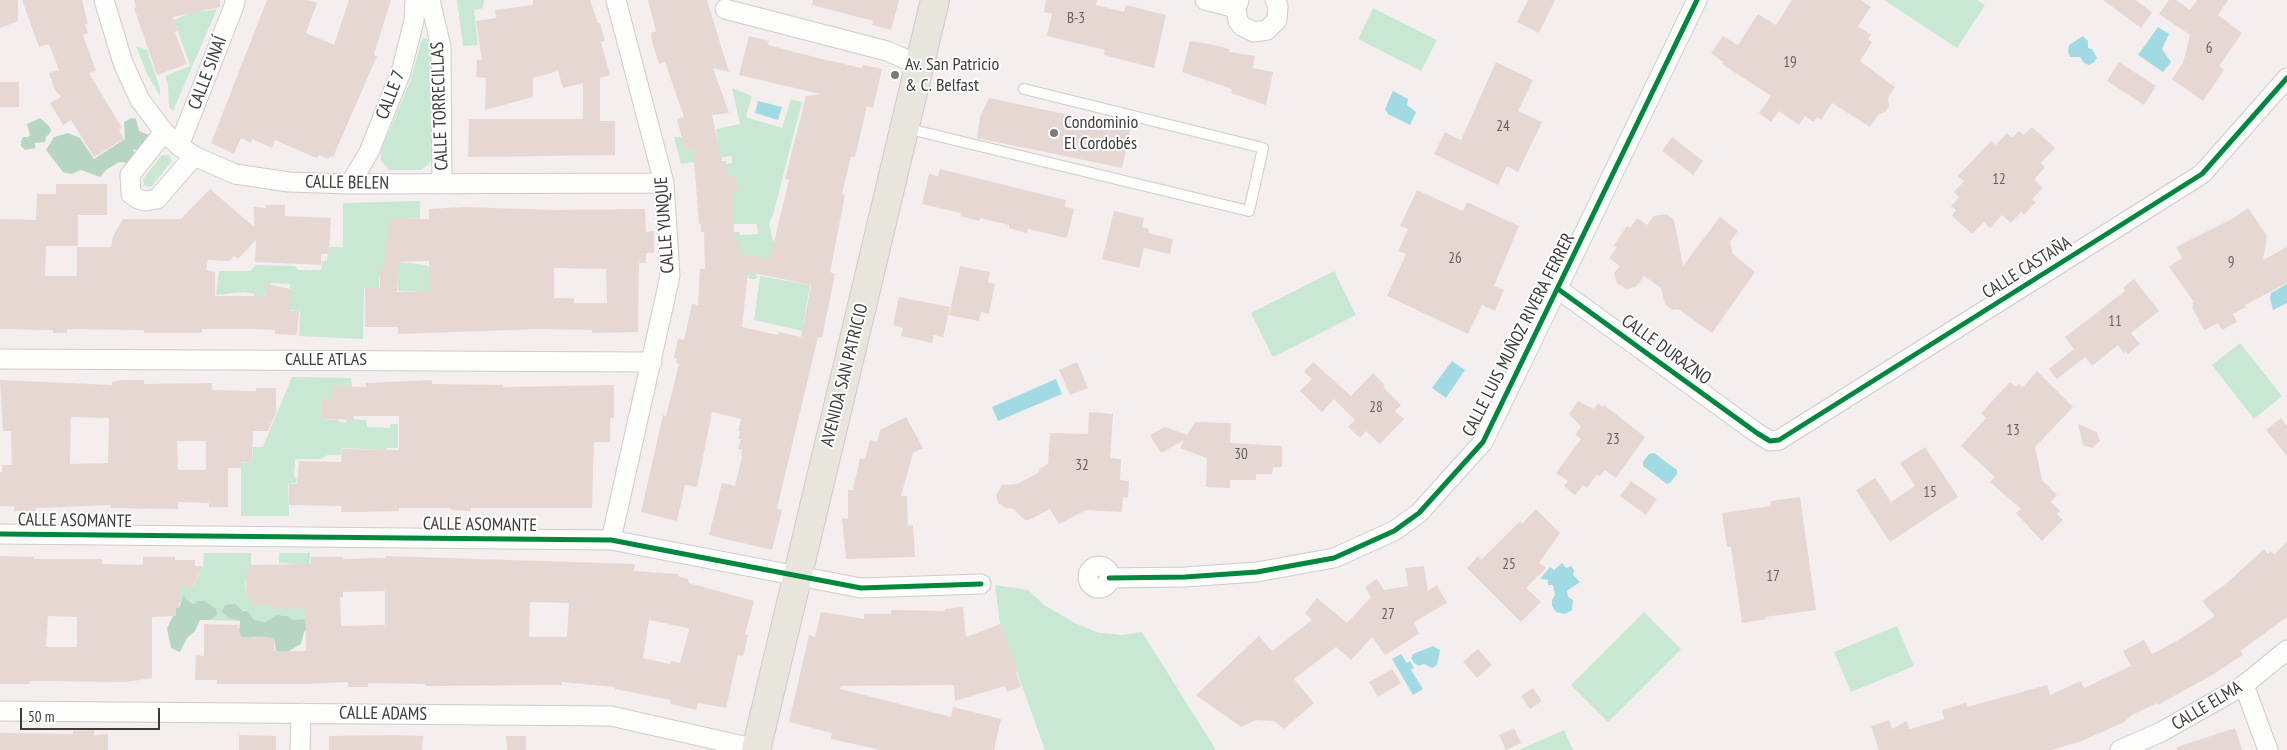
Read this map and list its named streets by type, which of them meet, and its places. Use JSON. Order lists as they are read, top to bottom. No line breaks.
{"streets":{"main road":["AVENIDA SAN PATRICIO"],"street":["CALLE SINAÍ","CALLE 7","CALLE TORRECILLAS","CALLE BELEN","CALLE YUNQUE","CALLE CASTAÑA","CALLE LUIS MUÑOZ RIVERA FERRER","CALLE DURAZNO","CALLE ATLAS","CALLE ASOMANTE","CALLE ELMA","CALLE ADAMS"]},"crossings":[["CALLE SINAÍ","CALLE BELEN"],["CALLE 7","CALLE BELEN"],["CALLE TORRECILLAS","CALLE BELEN"],["CALLE BELEN","CALLE YUNQUE"],["CALLE YUNQUE","CALLE ATLAS"],["CALLE YUNQUE","CALLE ASOMANTE"],["CALLE CASTAÑA","CALLE DURAZNO"],["CALLE LUIS MUÑOZ RIVERA FERRER","CALLE DURAZNO"],["AVENIDA SAN PATRICIO","CALLE ASOMANTE"],["AVENIDA SAN PATRICIO","CALLE ADAMS"]],"places":["Av. San Patricio & C. Belfast","Condominio El Cordobés"],"house_numbers":["B-3","6","19","24","12","26","9","11","28","13","23","30","32","15","25","17","27"],"scale_bar":"50 m"}
